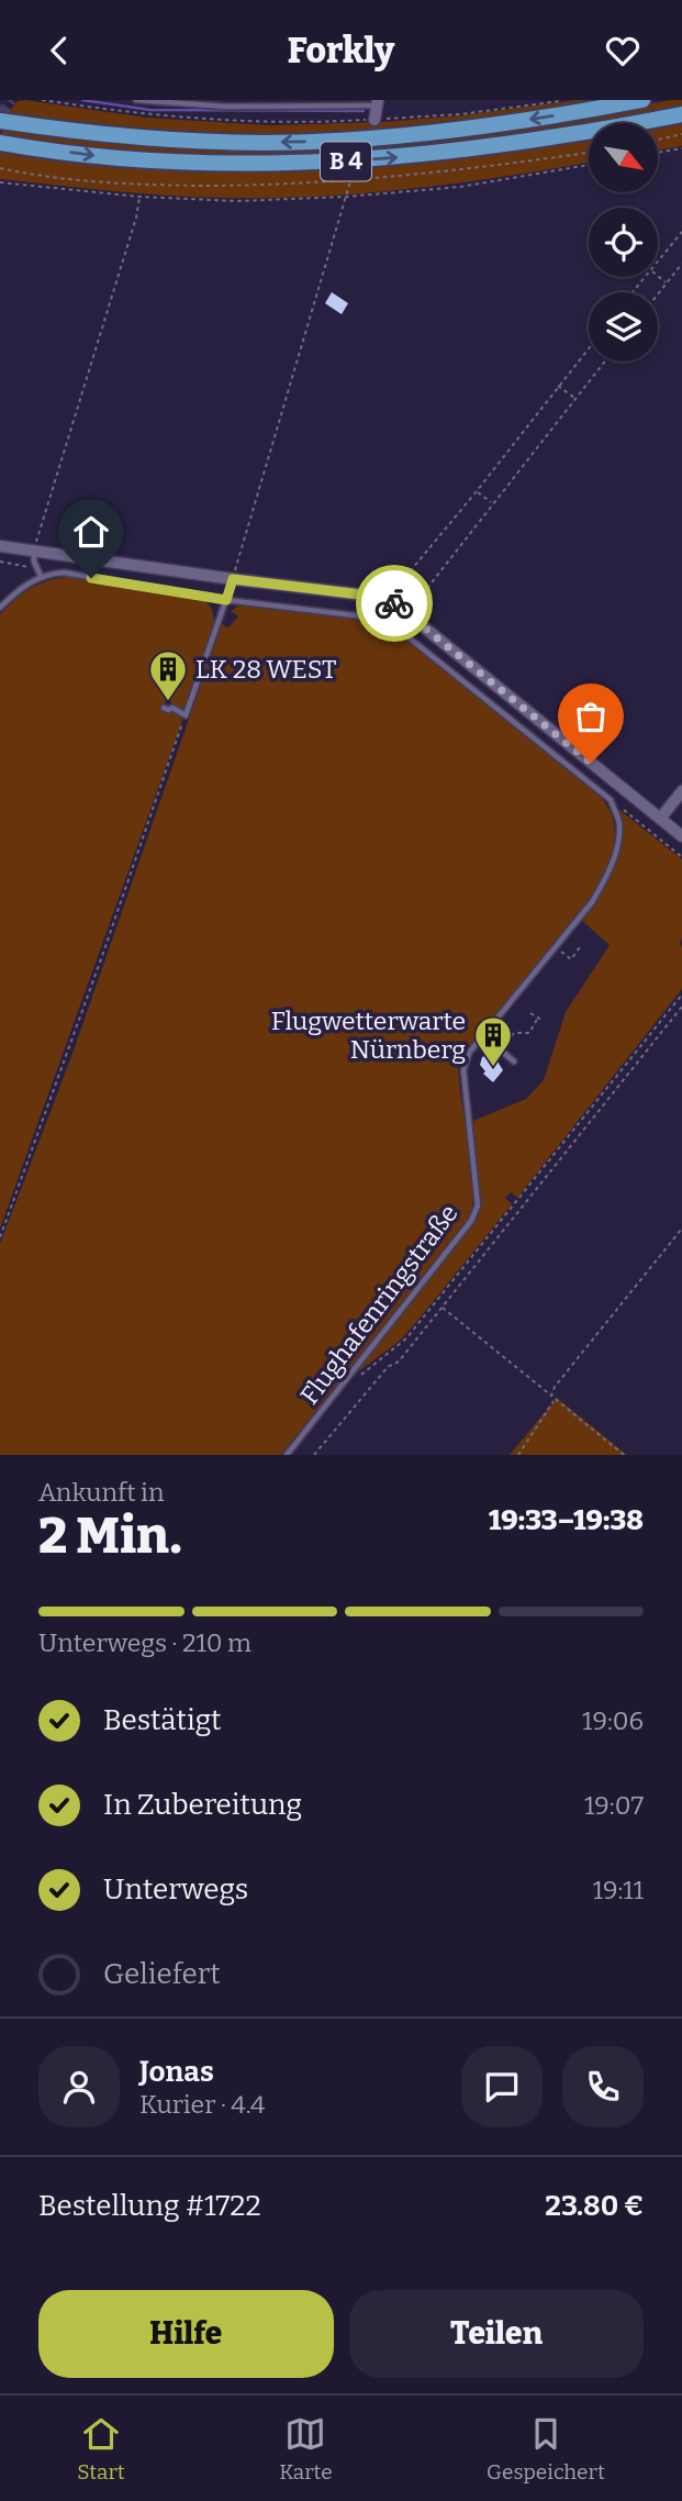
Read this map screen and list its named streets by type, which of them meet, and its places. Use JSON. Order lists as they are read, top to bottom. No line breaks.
{"streets":{"main road":["B 4"],"lane":["Flughafenringstraße"]},"places":{"building":["LK 28 WEST","Flugwetterwarte Nürnberg"]},"north":"bottom right","page":{"header":"Forkly","heading":["2 Min.","Ankunft in","19:33–19:38"],"panel":["Jonas","Kurier · 4.4","Bestellung #1722","23.80 €"],"bar":"Unterwegs · 210 m","list":[["Bestätigt","19:06"],["In Zubereitung","19:07"],["Unterwegs","19:11"],"Geliefert"],"buttons":["Hilfe","Teilen"],"tabs":["Start","Karte","Gespeichert"]}}
